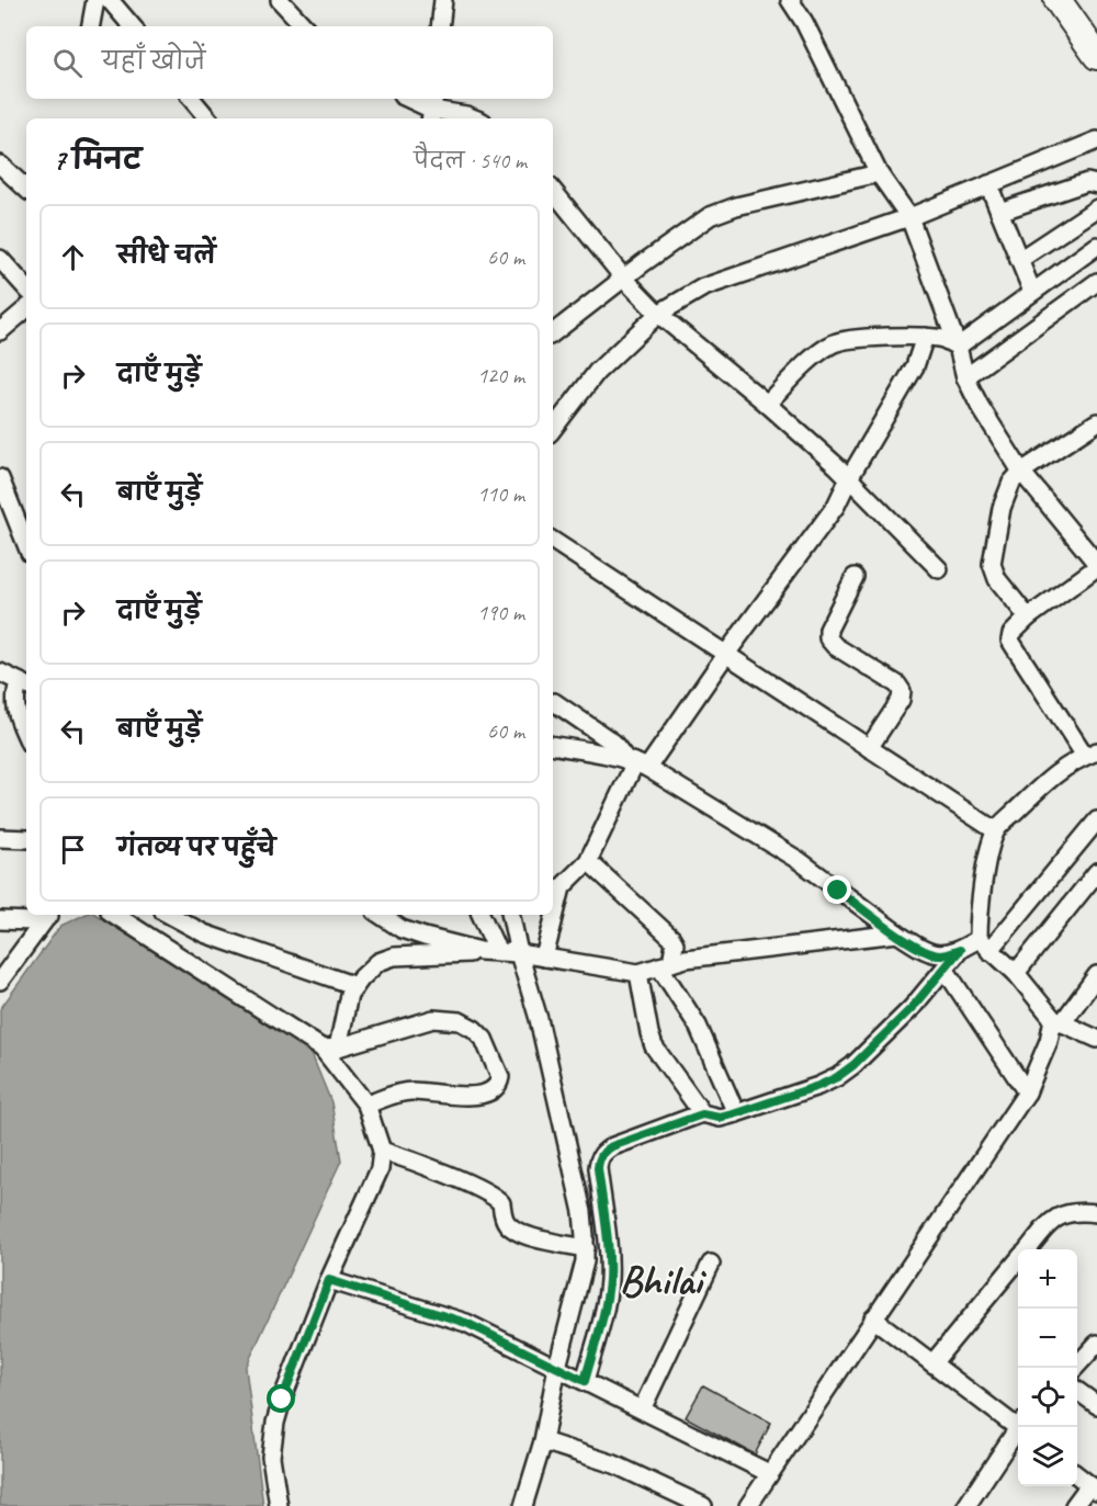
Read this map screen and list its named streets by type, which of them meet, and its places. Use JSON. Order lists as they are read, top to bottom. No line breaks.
{"districts":["Bhilai"],"page":{"search":"यहाँ खोजें","heading":["7 मिनट","पैदल · 540 m"],"list":[["सीधे चलें","60 m"],["दाएँ मुड़ें","120 m"],["बाएँ मुड़ें","110 m"],["दाएँ मुड़ें","190 m"],["बाएँ मुड़ें","60 m"],"गंतव्य पर पहुँचे"],"map_buttons":["+","−"]}}
